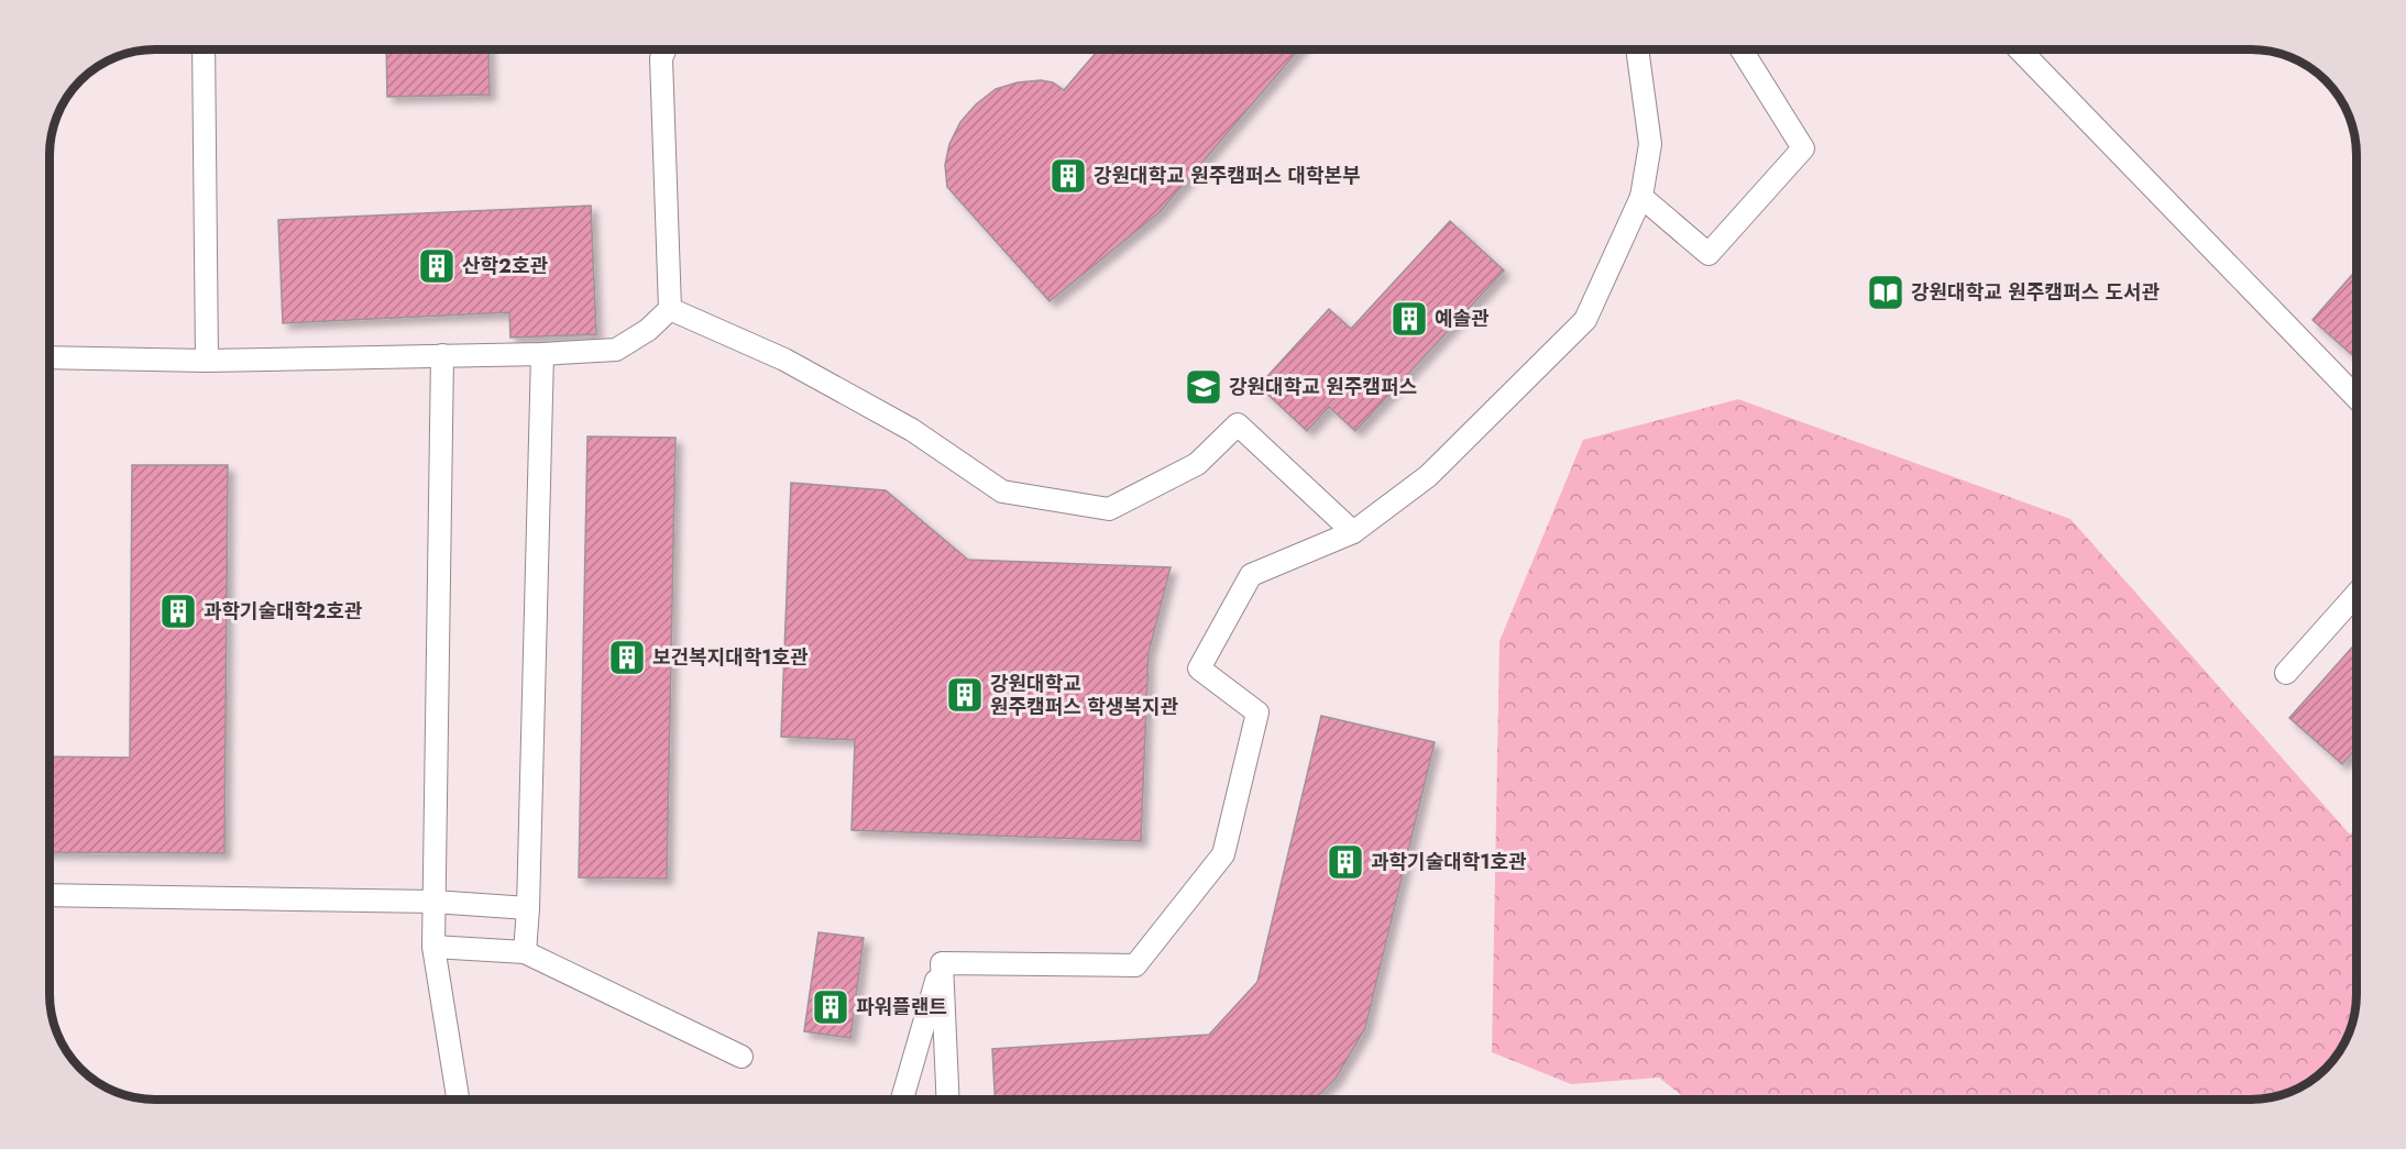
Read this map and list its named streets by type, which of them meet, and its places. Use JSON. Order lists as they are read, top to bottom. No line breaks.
{"places":{"building":["강원대학교 원주캠퍼스 대학본부","산학2호관","예솔관","과학기술대학2호관","보건복지대학1호관","강원대학교 원주캠퍼스 학생복지관","과학기술대학1호관","파워플랜트"],"library":["강원대학교 원주캠퍼스 도서관"],"school or university":["강원대학교 원주캠퍼스"]}}
